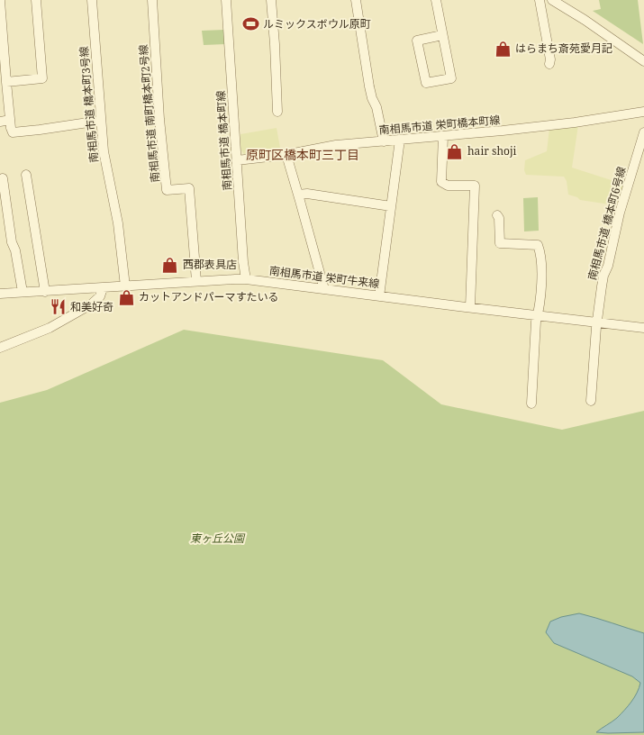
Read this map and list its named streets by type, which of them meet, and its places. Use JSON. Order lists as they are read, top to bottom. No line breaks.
{"streets":{"street":["南相馬市道 橋本町3号線","南相馬市道 南町橋本町2号線","南相馬市道 栄町橋本町線","南相馬市道 橋本町線","南相馬市道 橋本町6号線","南相馬市道 栄町牛来線"]},"crossings":[["南相馬市道 橋本町3号線","南相馬市道 栄町牛来線"],["南相馬市道 南町橋本町2号線","南相馬市道 栄町牛来線"],["南相馬市道 栄町橋本町線","南相馬市道 橋本町線"],["南相馬市道 橋本町線","南相馬市道 栄町牛来線"],["南相馬市道 橋本町6号線","南相馬市道 栄町牛来線"]],"districts":["原町区橋本町三丁目"],"parks":["東ヶ丘公園"],"places":{"sports":["ルミックスボウル原町"],"shop":["はらまち斎苑愛月記","hair shoji","西郡表具店","カットアンドパーマすたいる"],"restaurant":["和美好奇"]}}
